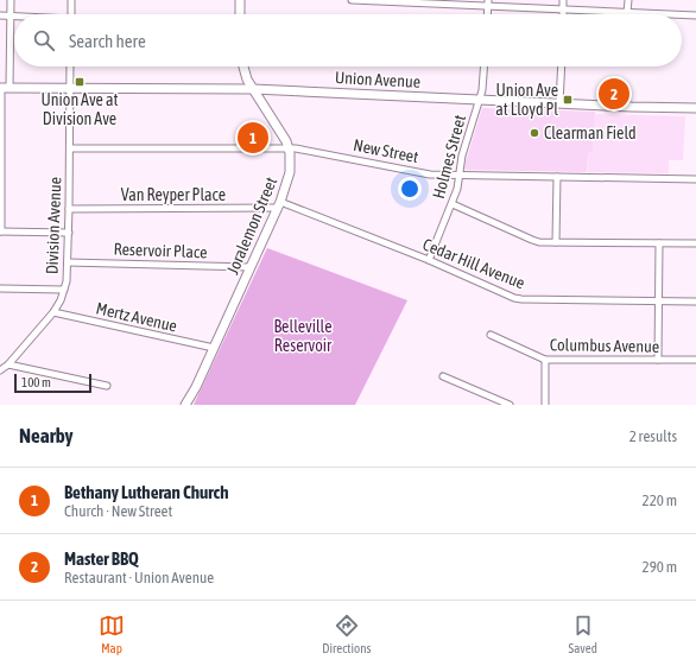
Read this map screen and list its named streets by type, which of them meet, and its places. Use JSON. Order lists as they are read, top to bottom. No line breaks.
{"streets":{"street":["Union Avenue","New Street","Holmes Street","Van Reyper Place","Division Avenue","Joralemon Street","Reservoir Place","Cedar Hill Avenue","Mertz Avenue","Columbus Avenue"]},"crossings":[["Union Avenue","Holmes Street"],["Union Avenue","Division Avenue"],["Union Avenue","Joralemon Street"],["New Street","Holmes Street"],["New Street","Division Avenue"],["New Street","Joralemon Street"],["Holmes Street","Cedar Hill Avenue"],["Van Reyper Place","Division Avenue"],["Van Reyper Place","Joralemon Street"],["Van Reyper Place","Cedar Hill Avenue"],["Division Avenue","Reservoir Place"],["Division Avenue","Mertz Avenue"],["Joralemon Street","Reservoir Place"],["Joralemon Street","Cedar Hill Avenue"],["Joralemon Street","Mertz Avenue"]],"parks":["Belleville Reservoir"],"places":{"transit":["Union Ave at Division Ave","Union Ave at Lloyd Pl"],"other":["Clearman Field"]},"scale_bar":"100 m","page":{"search":"Search here","pins":["2","1"],"scale":"100 m","heading":["Nearby","2 results"],"list":[{"mark":"1","name":"Bethany Lutheran Church","note":"Church · New Street","value":"220 m"},{"mark":"2","name":"Master BBQ","note":"Restaurant · Union Avenue","value":"290 m"}],"nav":["Map","Directions","Saved"]}}
